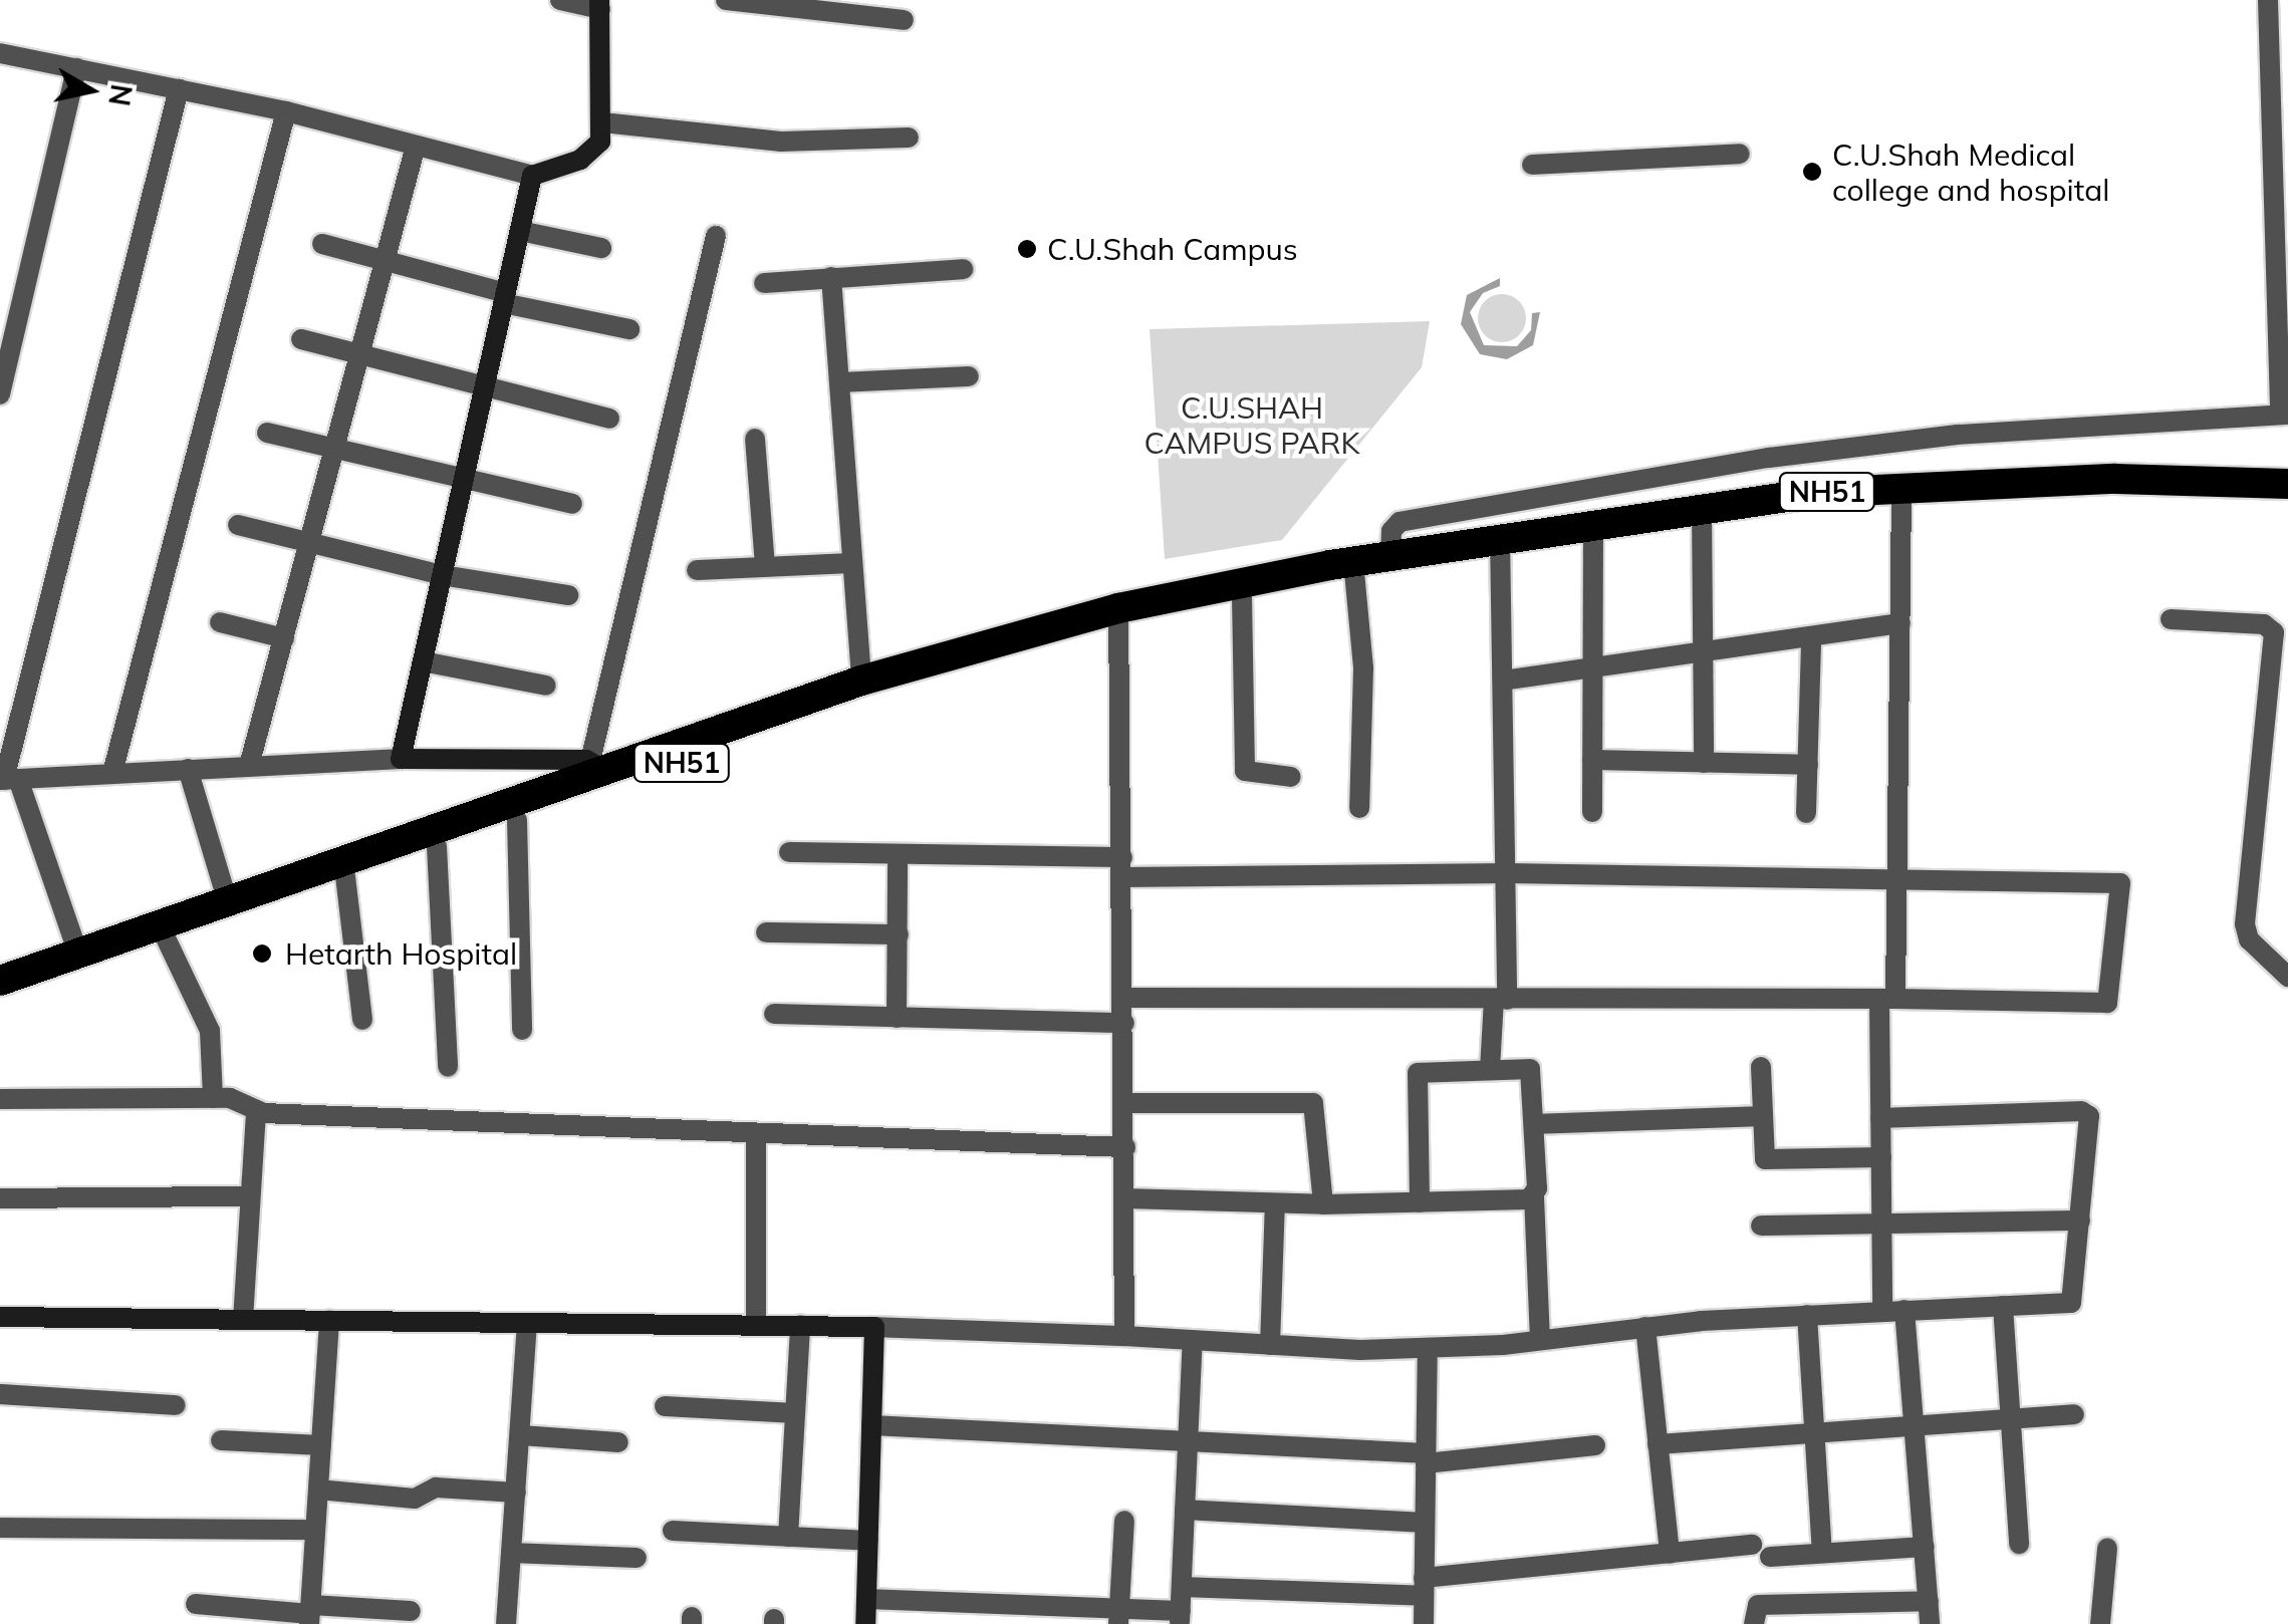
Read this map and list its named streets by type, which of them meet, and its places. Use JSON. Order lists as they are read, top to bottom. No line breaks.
{"streets":{"highway":["NH51"]},"parks":["C.U.SHAH CAMPUS PARK"],"places":["C.U.Shah Medical college and hospital","C.U.Shah Campus","Hetarth Hospital"],"north":"right"}
